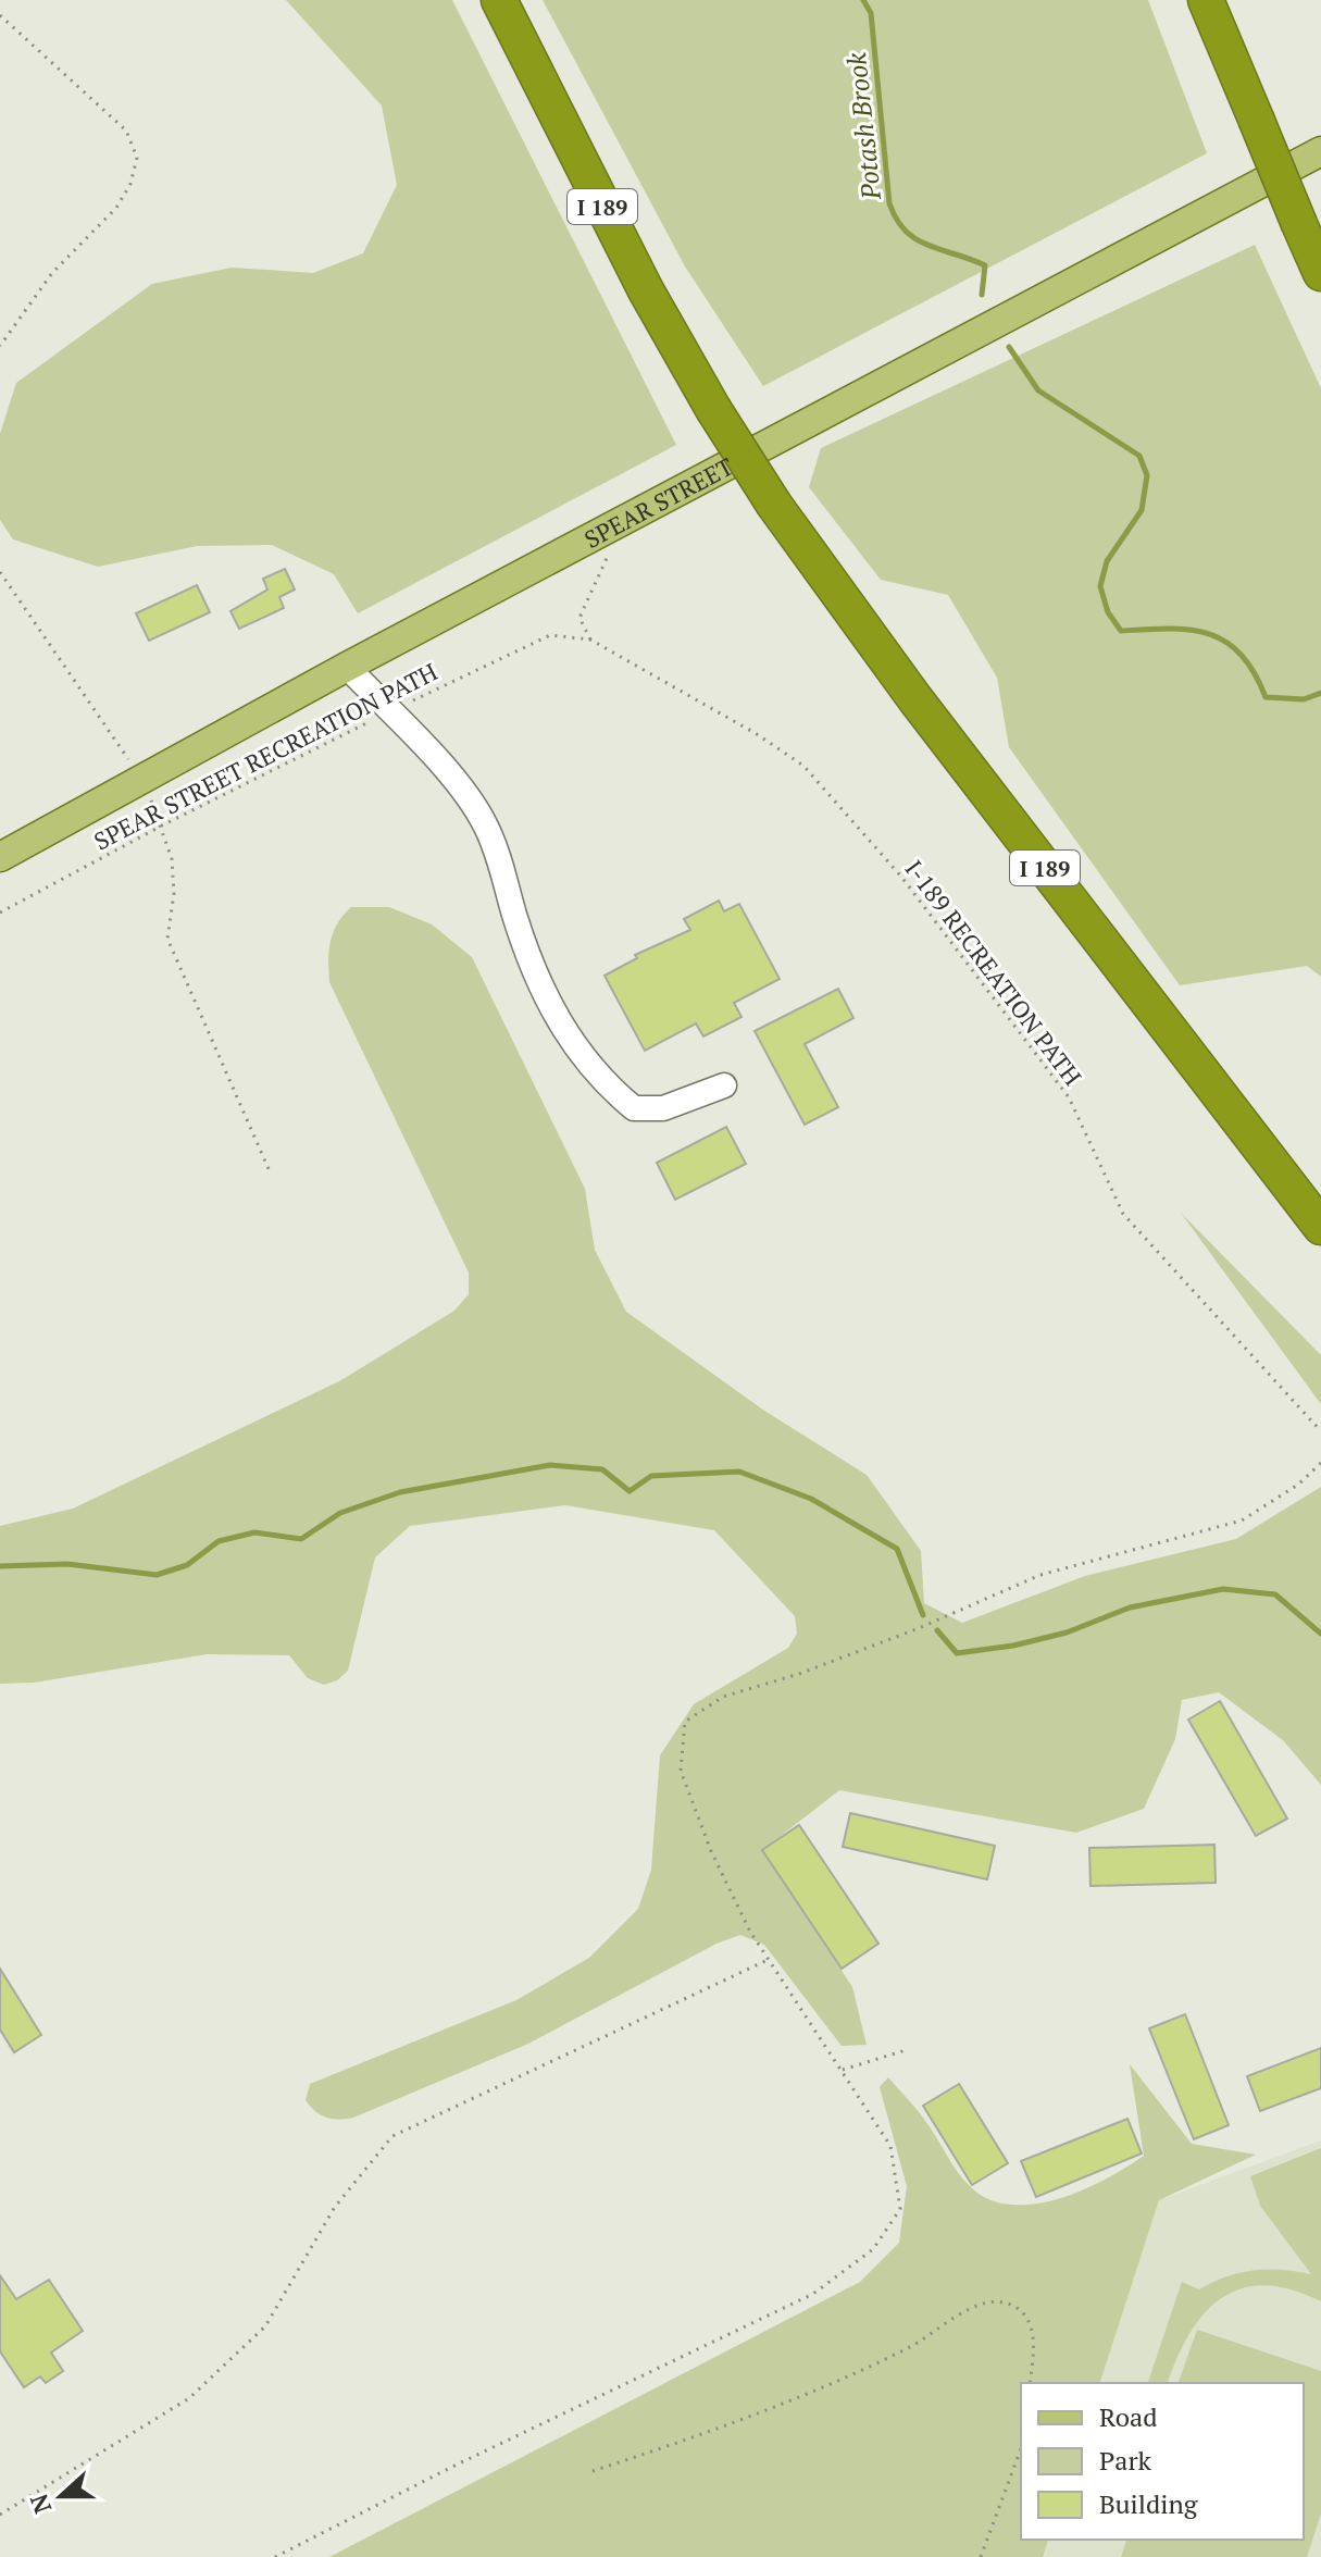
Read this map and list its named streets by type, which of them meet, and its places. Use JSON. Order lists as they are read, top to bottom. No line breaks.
{"streets":{"highway":["I 189"],"main road":["SPEAR STREET"],"path":["SPEAR STREET RECREATION PATH","I-189 RECREATION PATH"]},"crossings":[["SPEAR STREET RECREATION PATH","I-189 RECREATION PATH"]],"water":["Potash Brook"],"legend":["Road","Park","Building"],"north":"left"}
